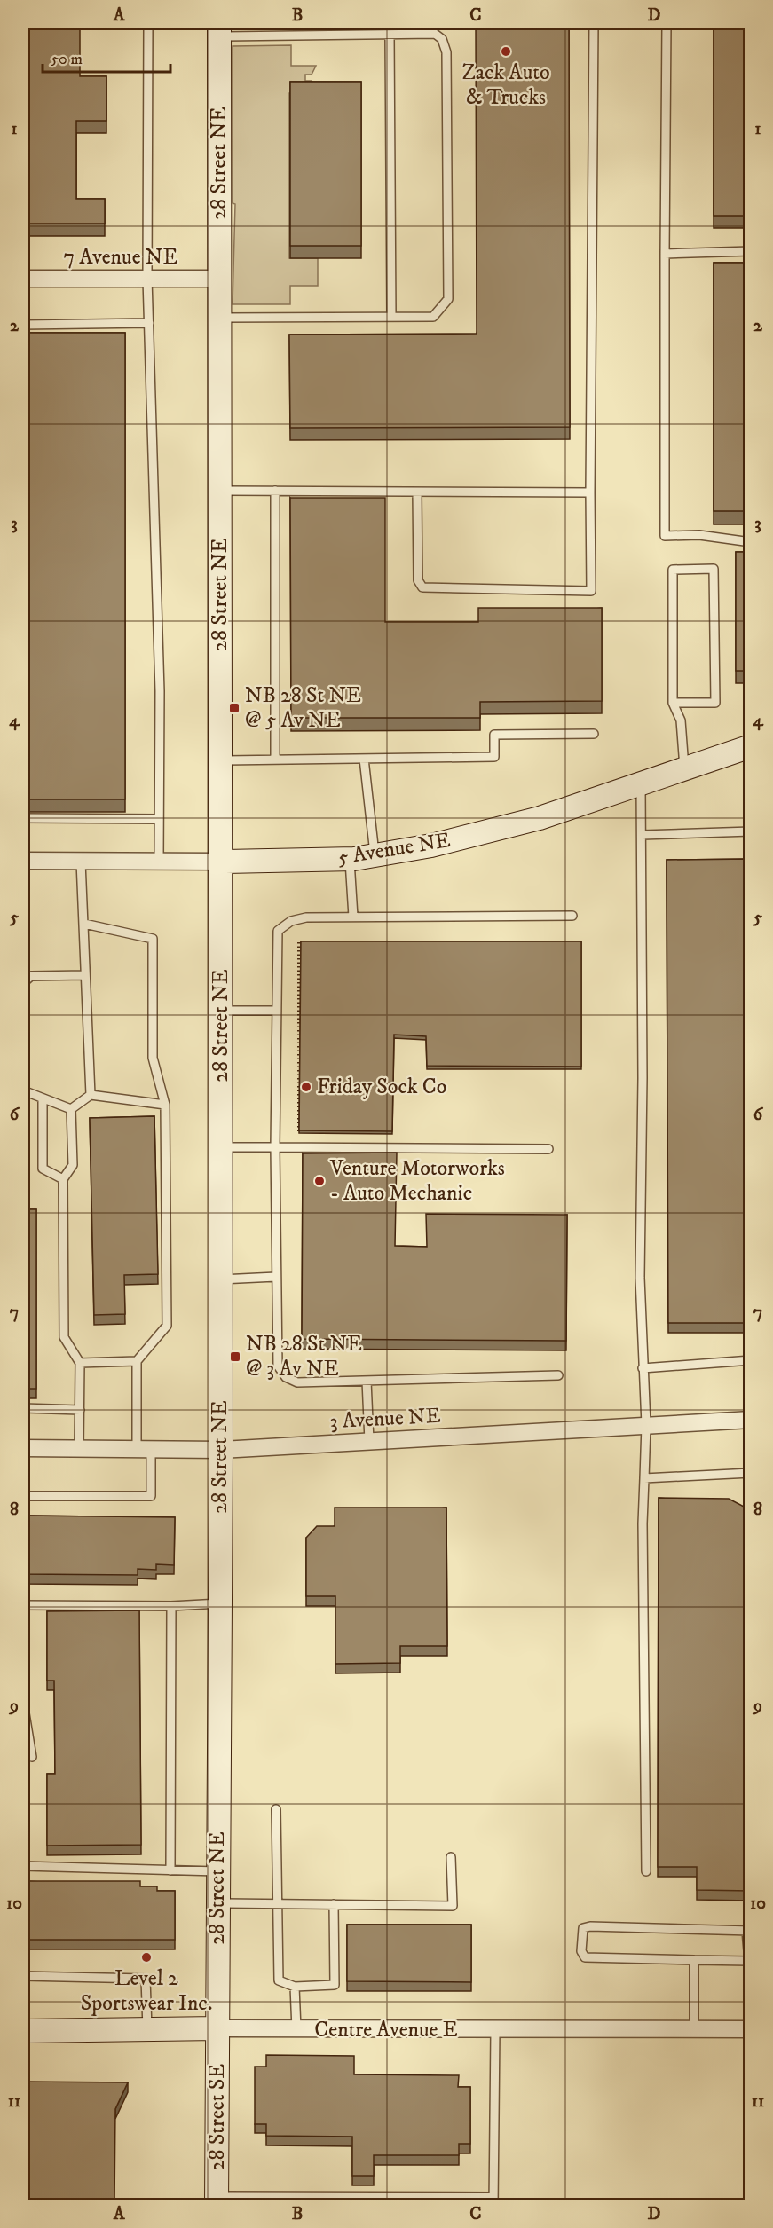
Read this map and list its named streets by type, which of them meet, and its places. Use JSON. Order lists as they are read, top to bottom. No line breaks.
{"streets":{"street":["28 Street NE","7 Avenue NE","5 Avenue NE","3 Avenue NE","Centre Avenue E","28 Street SE"]},"crossings":[["28 Street NE","7 Avenue NE"],["28 Street NE","5 Avenue NE"],["28 Street NE","3 Avenue NE"],["28 Street NE","Centre Avenue E"],["28 Street NE","28 Street SE"],["Centre Avenue E","28 Street SE"]],"places":{"other":["Zack Auto & Trucks","Friday Sock Co","Venture Motorworks - Auto Mechanic","Level 2 Sportswear Inc."],"transit":["NB 28 St NE @ 5 Av NE","NB 28 St NE @ 3 Av NE"]},"scale_bar":"50 m","grid":{"columns":["A","B","C","D"],"rows":["1","2","3","4","5","6","7","8","9","10","11"]}}
